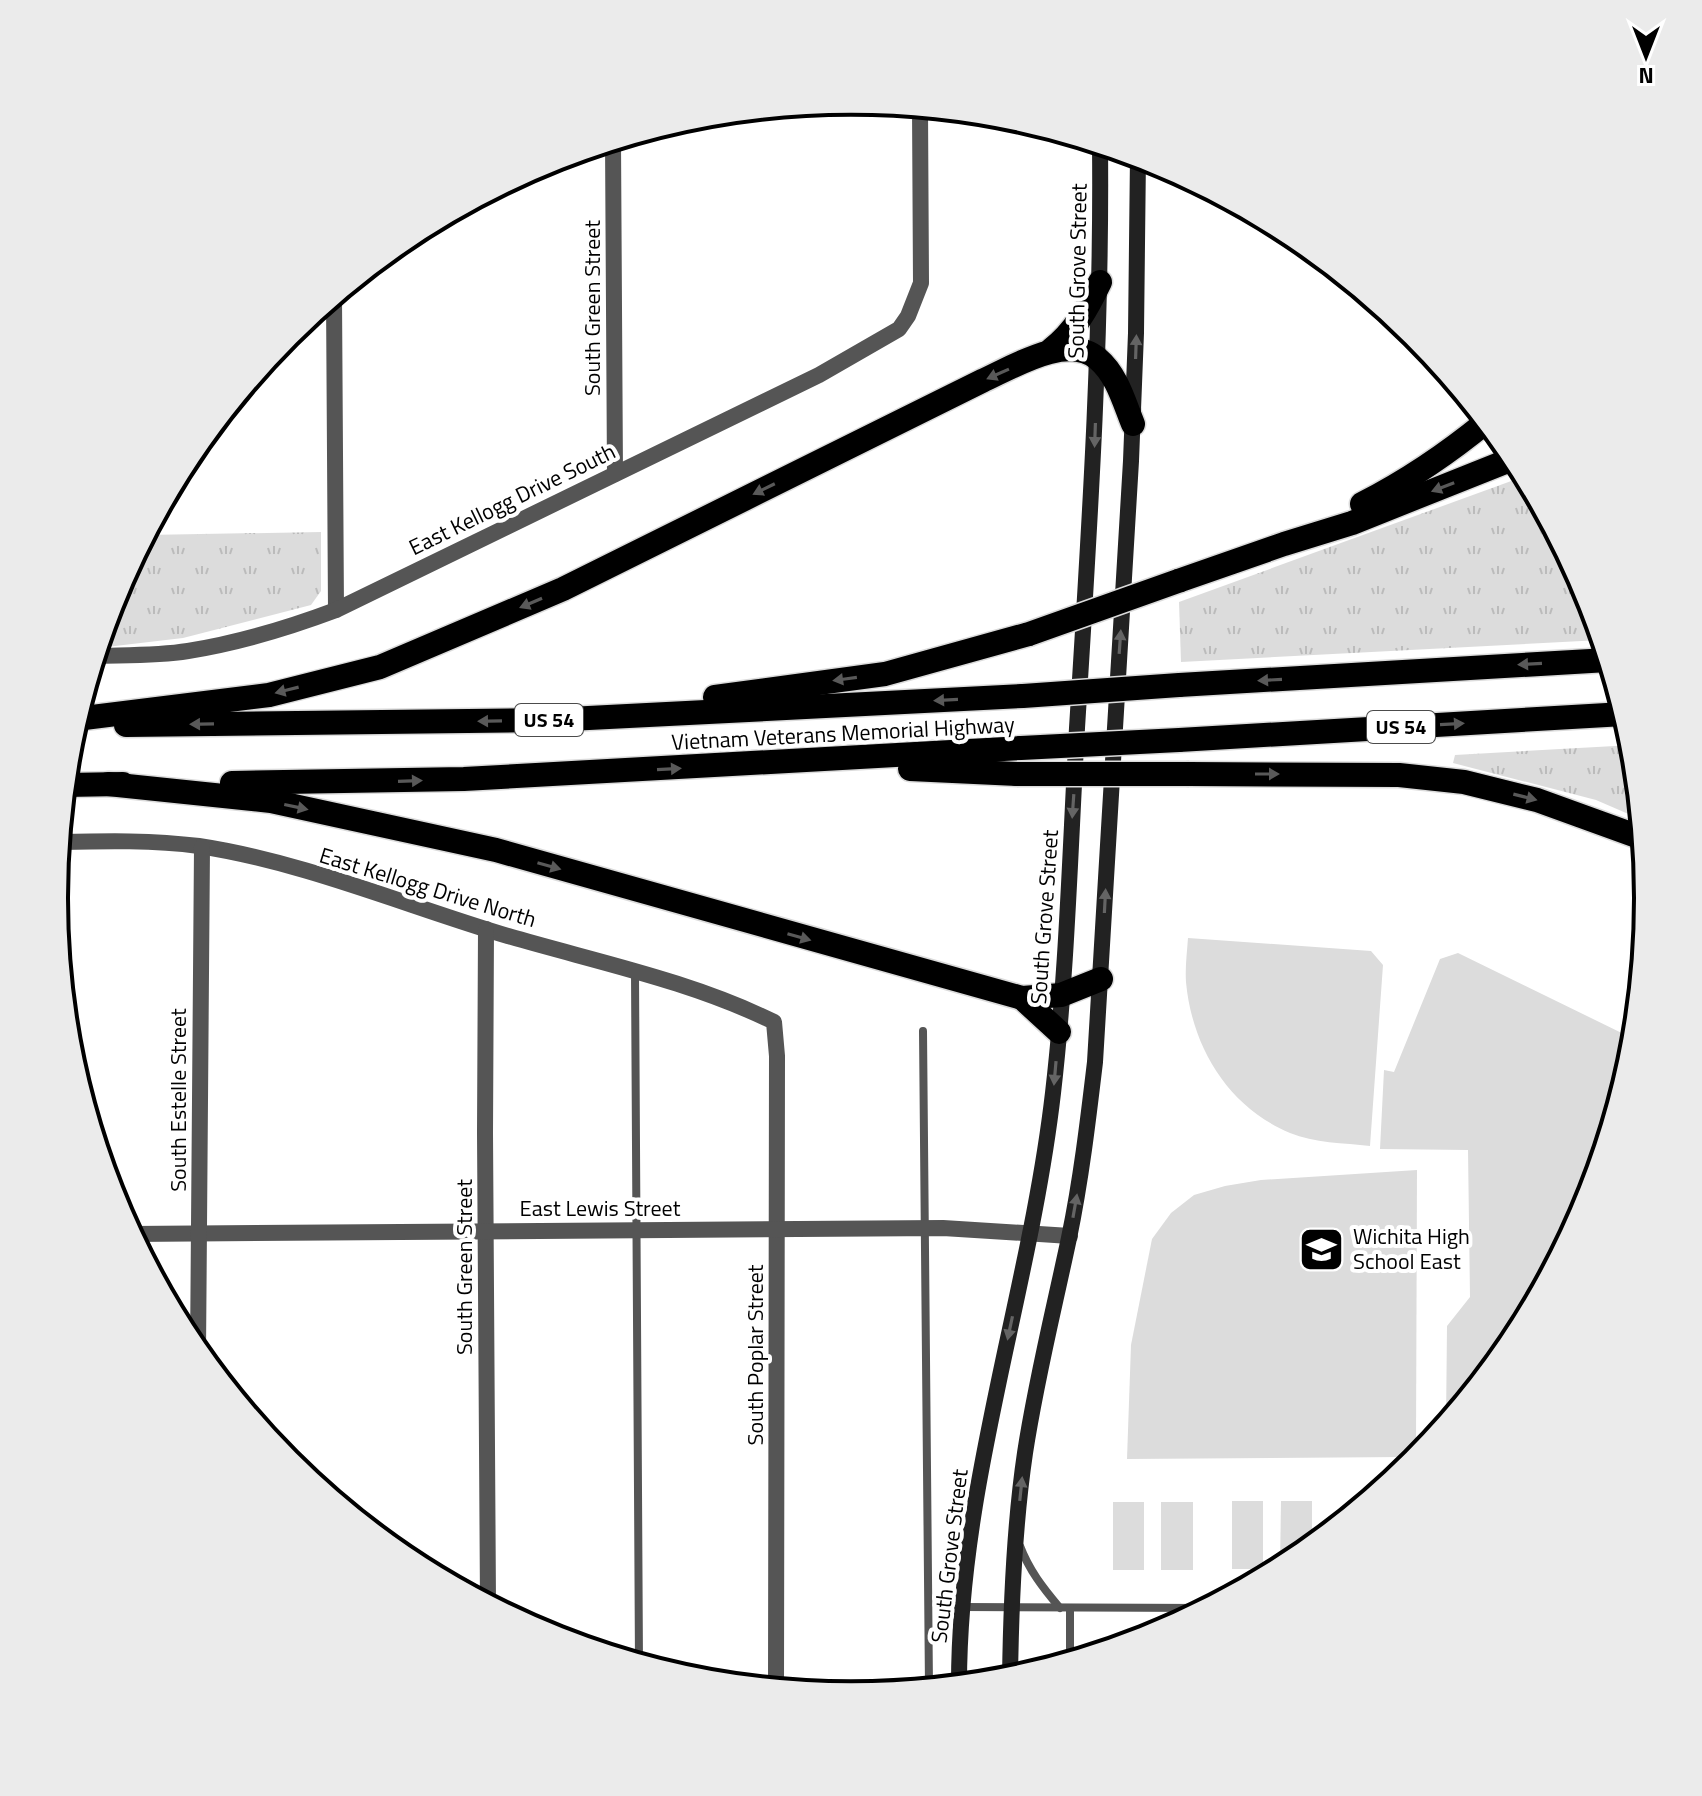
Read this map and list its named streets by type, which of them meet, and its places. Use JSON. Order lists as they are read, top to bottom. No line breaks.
{"streets":{"highway":["US 54","Vietnam Veterans Memorial Highway"],"street":["South Grove Street","South Green Street","East Kellogg Drive South","East Kellogg Drive North","South Estelle Street","East Lewis Street","South Poplar Street"]},"crossings":[["South Grove Street","East Lewis Street"],["South Green Street","East Kellogg Drive South"],["South Green Street","East Kellogg Drive North"],["South Green Street","East Lewis Street"],["East Kellogg Drive North","South Estelle Street"],["East Kellogg Drive North","South Poplar Street"],["South Estelle Street","East Lewis Street"],["East Lewis Street","South Poplar Street"]],"places":{"school or university":["Wichita High School East"]},"north":"bottom"}
